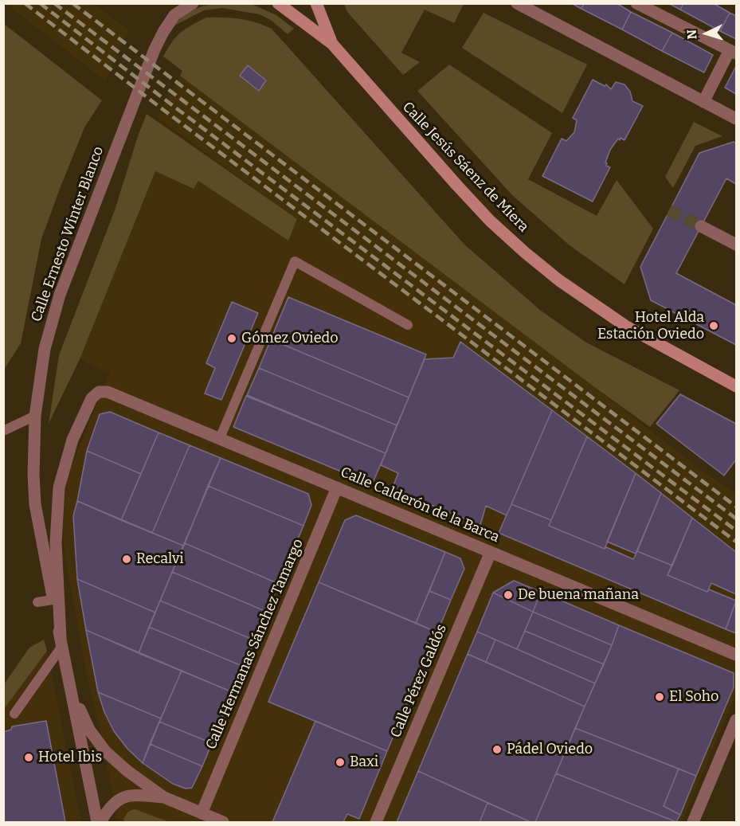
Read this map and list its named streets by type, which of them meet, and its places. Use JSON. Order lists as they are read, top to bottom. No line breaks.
{"streets":{"main road":["Calle Jesús Sáenz de Miera"],"street":["Calle Ernesto Winter Blanco","Calle Calderón de la Barca","Calle Hermanas Sánchez Tamargo","Calle Pérez Galdós"]},"crossings":[["Calle Ernesto Winter Blanco","Calle Calderón de la Barca"],["Calle Calderón de la Barca","Calle Hermanas Sánchez Tamargo"],["Calle Calderón de la Barca","Calle Pérez Galdós"]],"places":["Hotel Alda Estación Oviedo","Gómez Oviedo","Recalvi","De buena mañana","El Soho","Pádel Oviedo","Hotel Ibis","Baxi"],"north":"left"}
